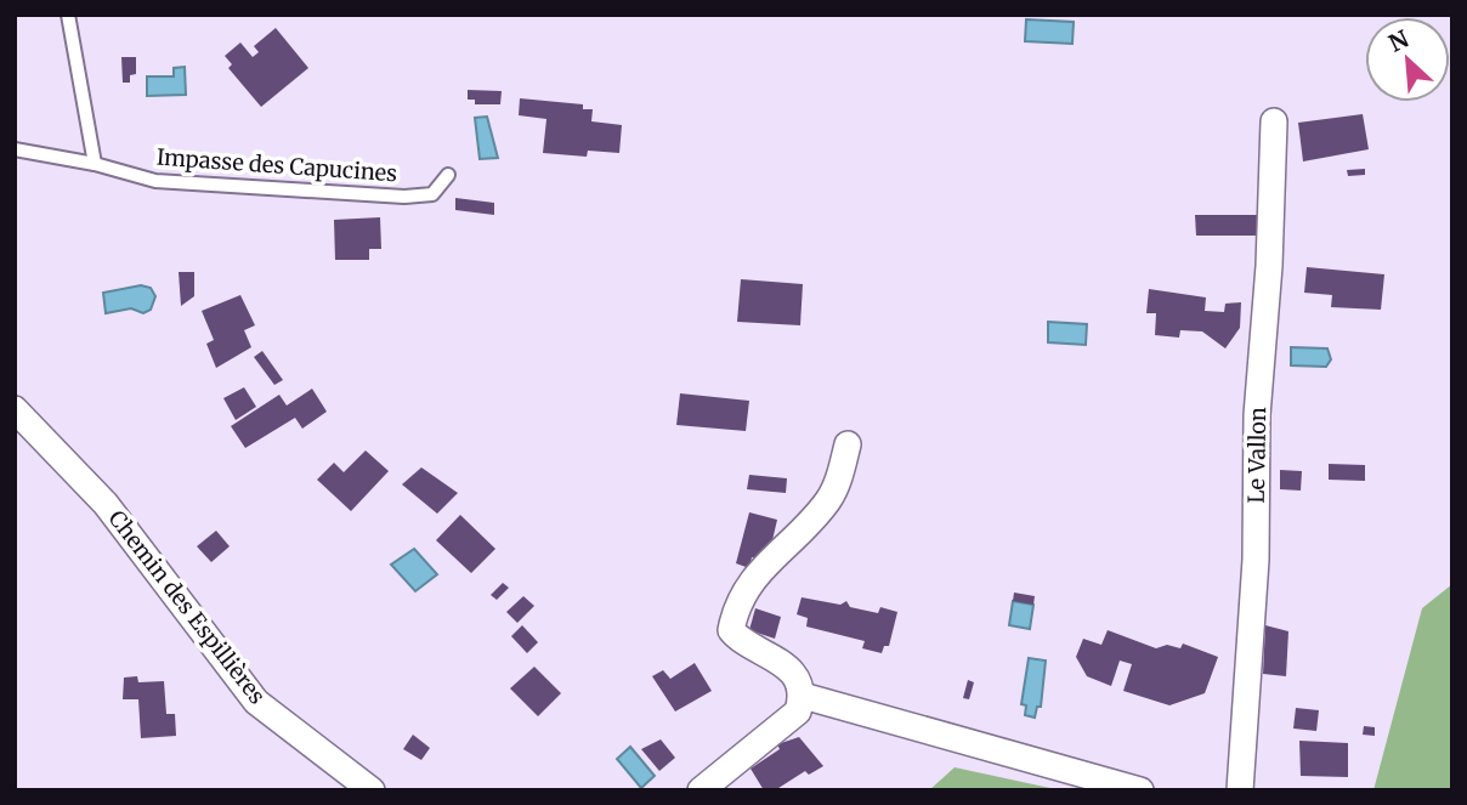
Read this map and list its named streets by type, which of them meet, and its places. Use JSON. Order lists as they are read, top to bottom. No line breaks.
{"streets":{"street":["Le Vallon","Chemin des Espillières"],"lane":["Impasse des Capucines"]},"north":"top left"}
